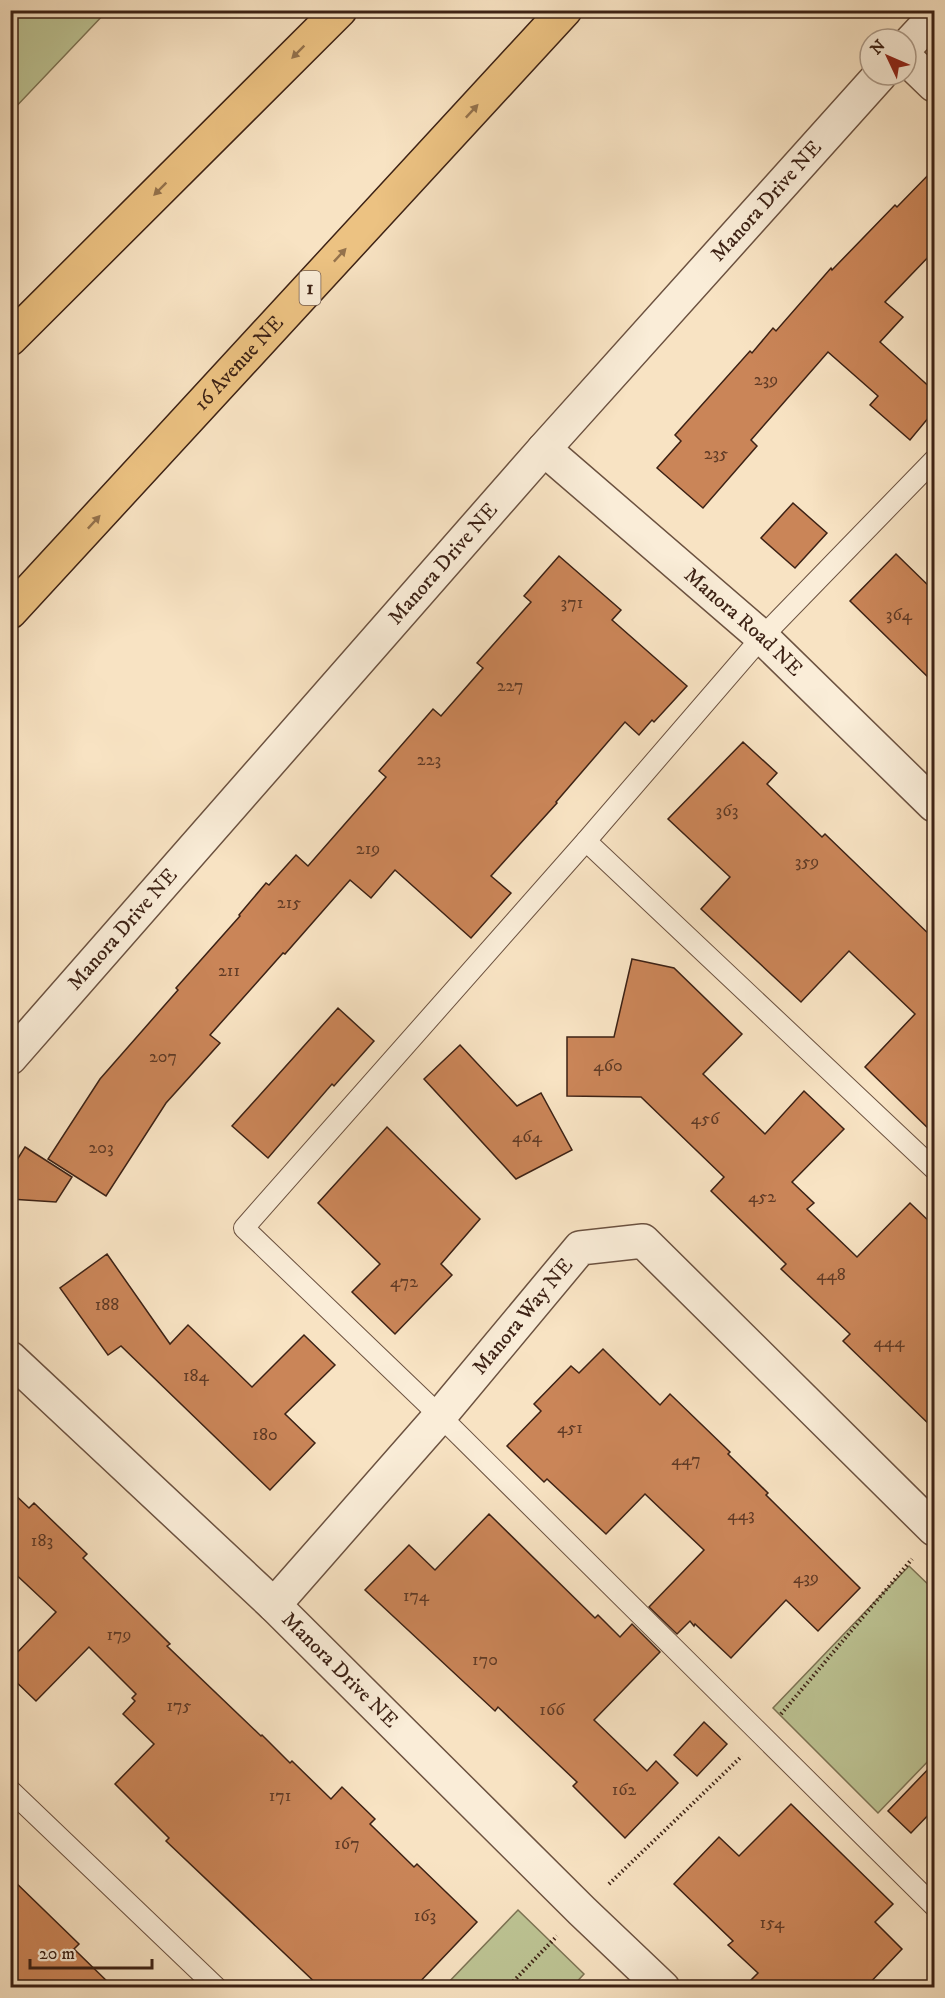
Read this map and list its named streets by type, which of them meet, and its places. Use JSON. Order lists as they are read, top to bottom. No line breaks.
{"streets":{"highway":["1","16 Avenue NE"],"street":["Manora Drive NE","Manora Road NE","Manora Way NE"]},"crossings":[["Manora Drive NE","Manora Road NE"],["Manora Drive NE","Manora Way NE"]],"house_numbers":["239","235","371","364","227","223","363","219","359","215","211","207","460","456","464","203","452","448","472","188","444","184","451","180","447","443","183","439","174","179","170","175","166","162","171","167","163","154"],"scale_bar":"20 m","north":"top left"}
